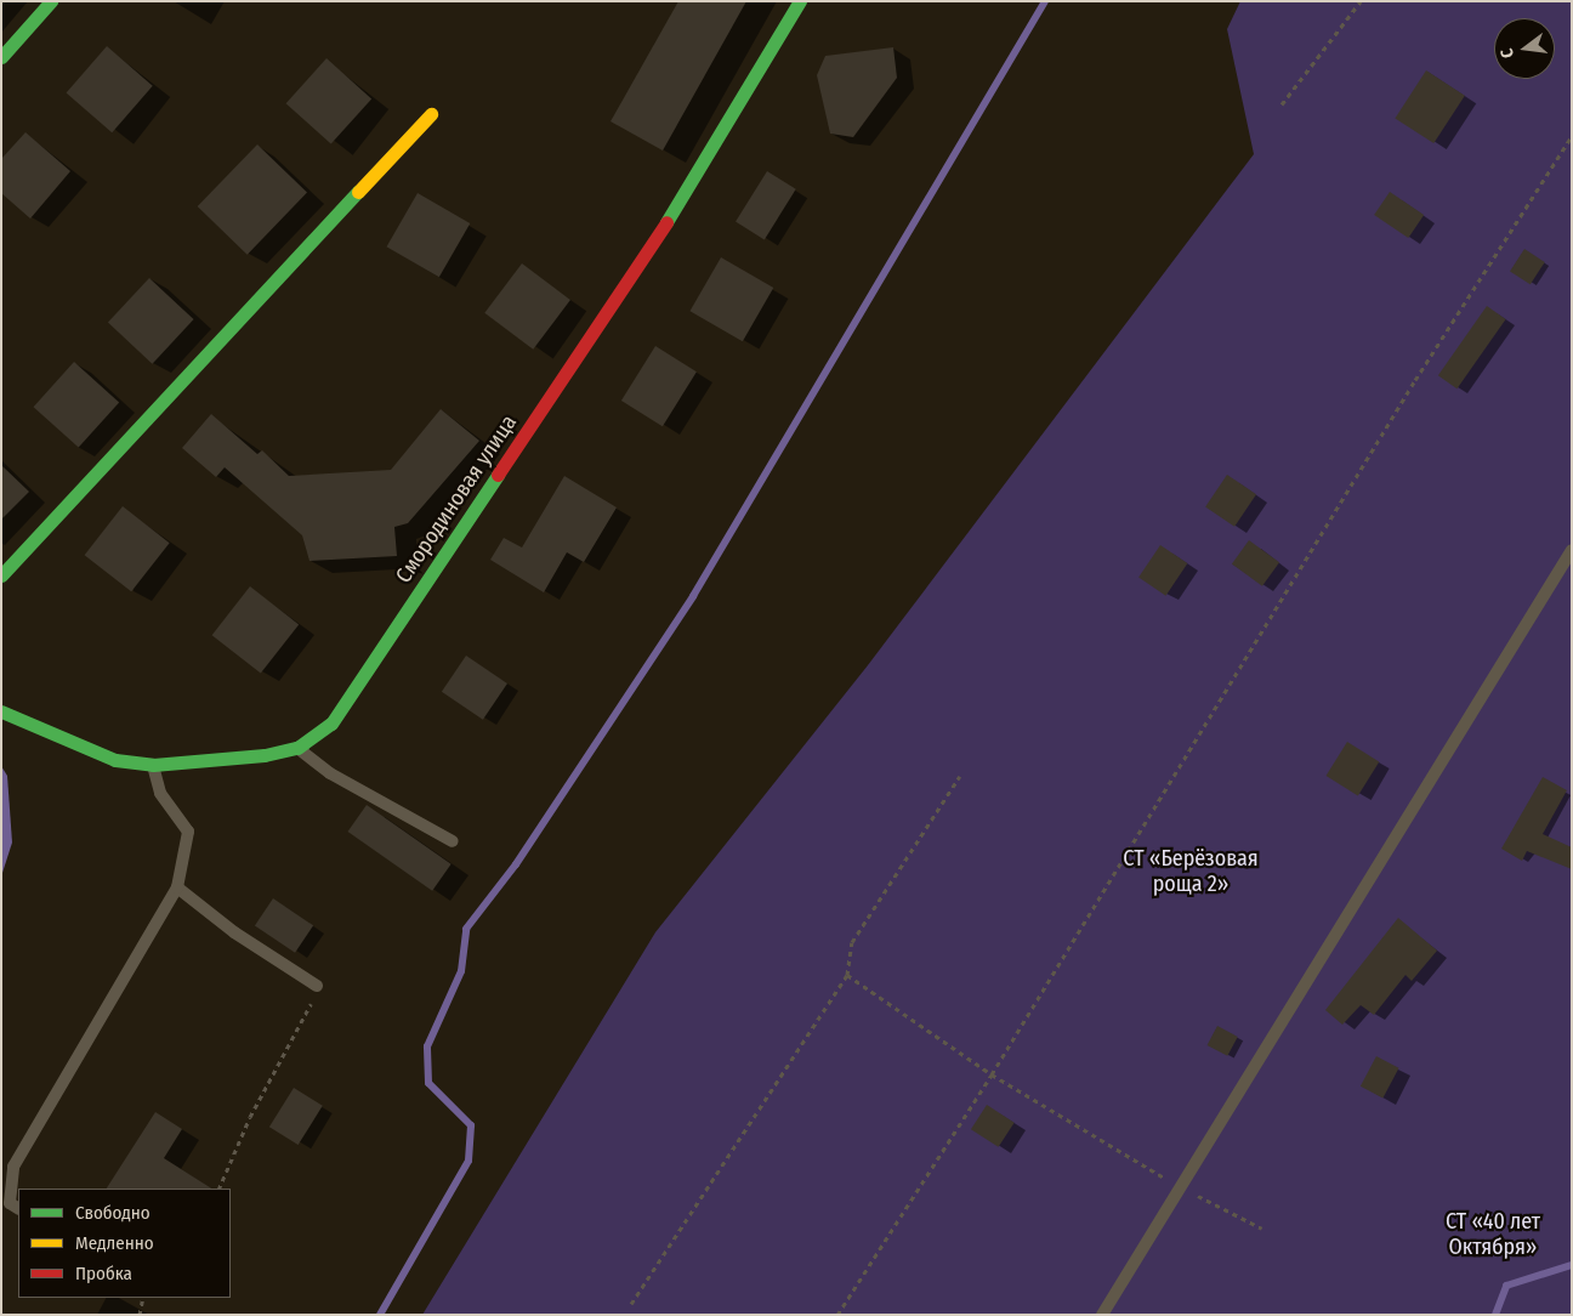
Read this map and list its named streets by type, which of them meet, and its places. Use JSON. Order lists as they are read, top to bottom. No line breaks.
{"streets":{"street":["Смородиновая улица"]},"parks":["СТ «Берёзовая роща 2»","СТ «40 лет Октября»"],"legend":["Свободно","Медленно","Пробка"],"north":"left"}
